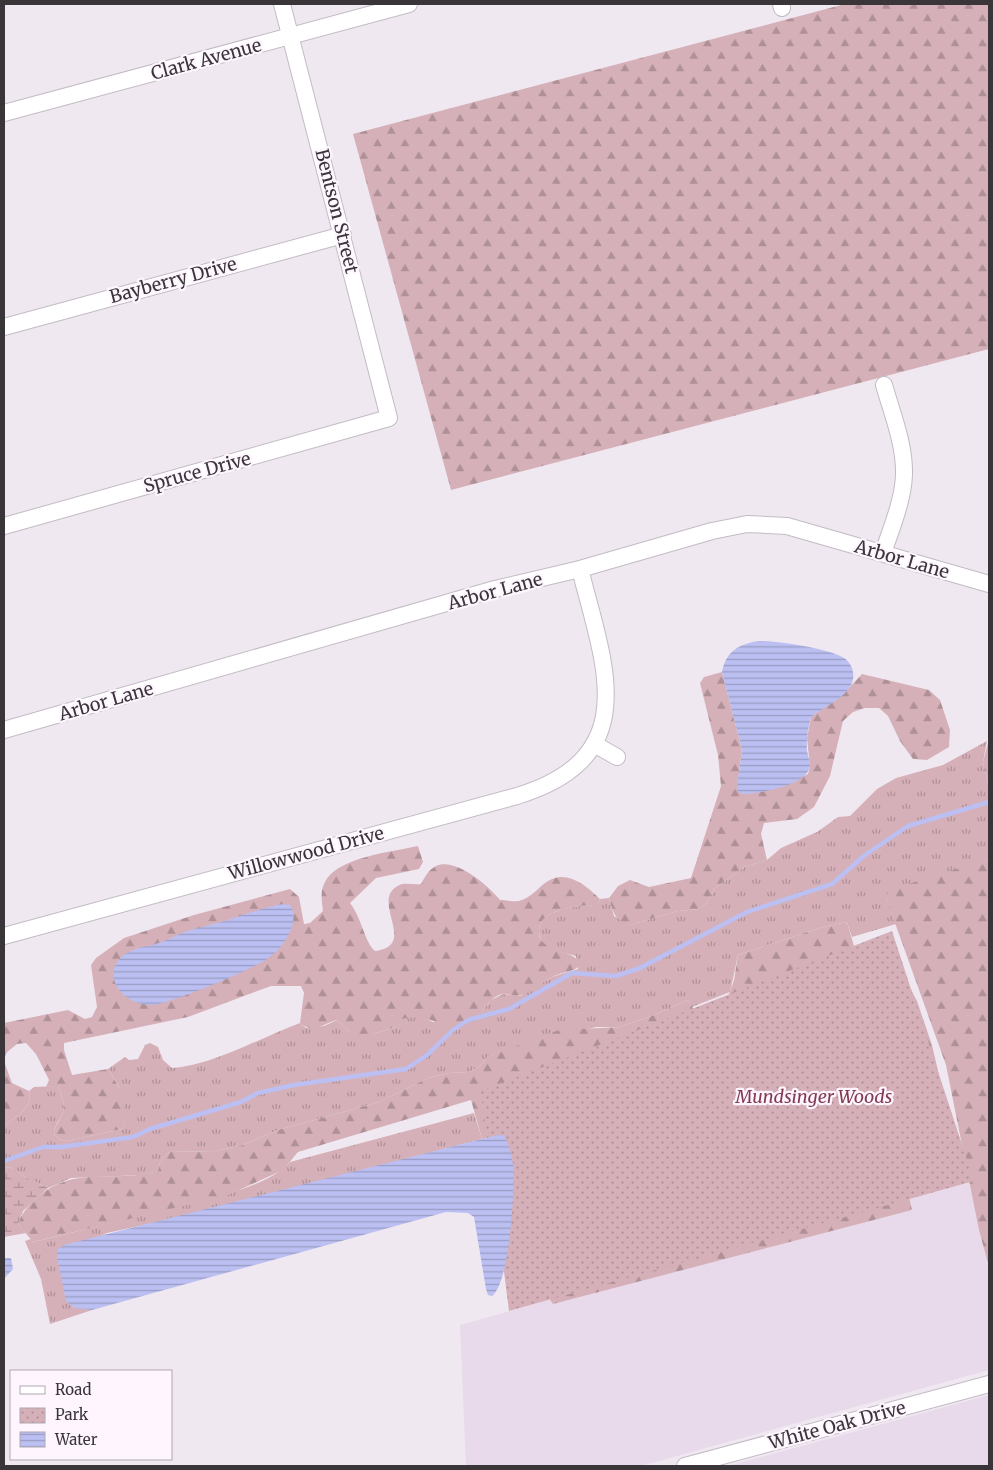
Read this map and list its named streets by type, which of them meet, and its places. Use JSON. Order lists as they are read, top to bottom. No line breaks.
{"streets":{"street":["Clark Avenue","Bentson Street","Bayberry Drive","Spruce Drive","Arbor Lane","Willowwood Drive","White Oak Drive"]},"crossings":[["Clark Avenue","Bentson Street"],["Bentson Street","Bayberry Drive"],["Bentson Street","Spruce Drive"],["Arbor Lane","Willowwood Drive"]],"parks":["Mundsinger Woods"],"legend":["Road","Park","Water"]}
